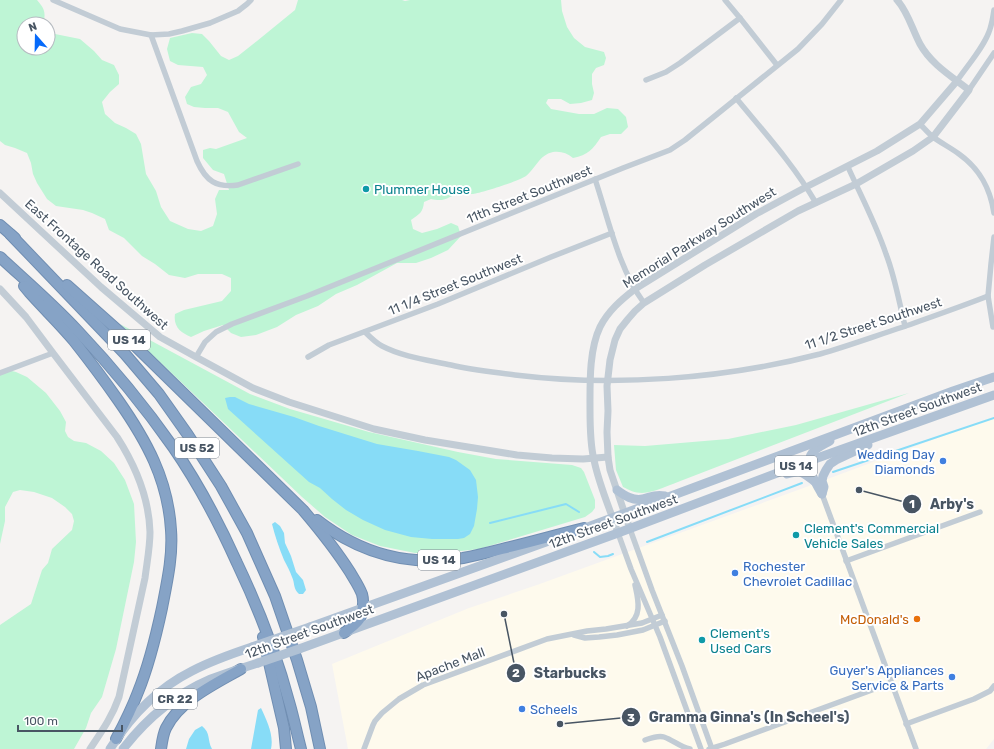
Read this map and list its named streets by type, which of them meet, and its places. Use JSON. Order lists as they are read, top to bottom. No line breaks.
{"streets":{"highway":["US 14","US 52"],"main road":["12th Street Southwest","CR 22"],"street":["11th Street Southwest","Memorial Parkway Southwest","East Frontage Road Southwest","11 1/4 Street Southwest","11 1/2 Street Southwest","Apache Mall"]},"crossings":[["11th Street Southwest","East Frontage Road Southwest"],["Memorial Parkway Southwest","East Frontage Road Southwest"],["Memorial Parkway Southwest","11 1/2 Street Southwest"],["Memorial Parkway Southwest","12th Street Southwest"],["Memorial Parkway Southwest","Apache Mall"],["11 1/4 Street Southwest","11 1/2 Street Southwest"],["US 14","12th Street Southwest"],["US 14","US 52"],["US 14","CR 22"],["12th Street Southwest","CR 22"]],"places":["Plummer House","Wedding Day Diamonds","Arby's","Clement's Commercial Vehicle Sales","Rochester Chevrolet Cadillac","Starbucks","McDonald's","Clement's Used Cars","Guyer's Appliances Service & Parts","Scheels","Gramma Ginna's (In Scheel's)"],"scale_bar":"100 m","north":"top"}
